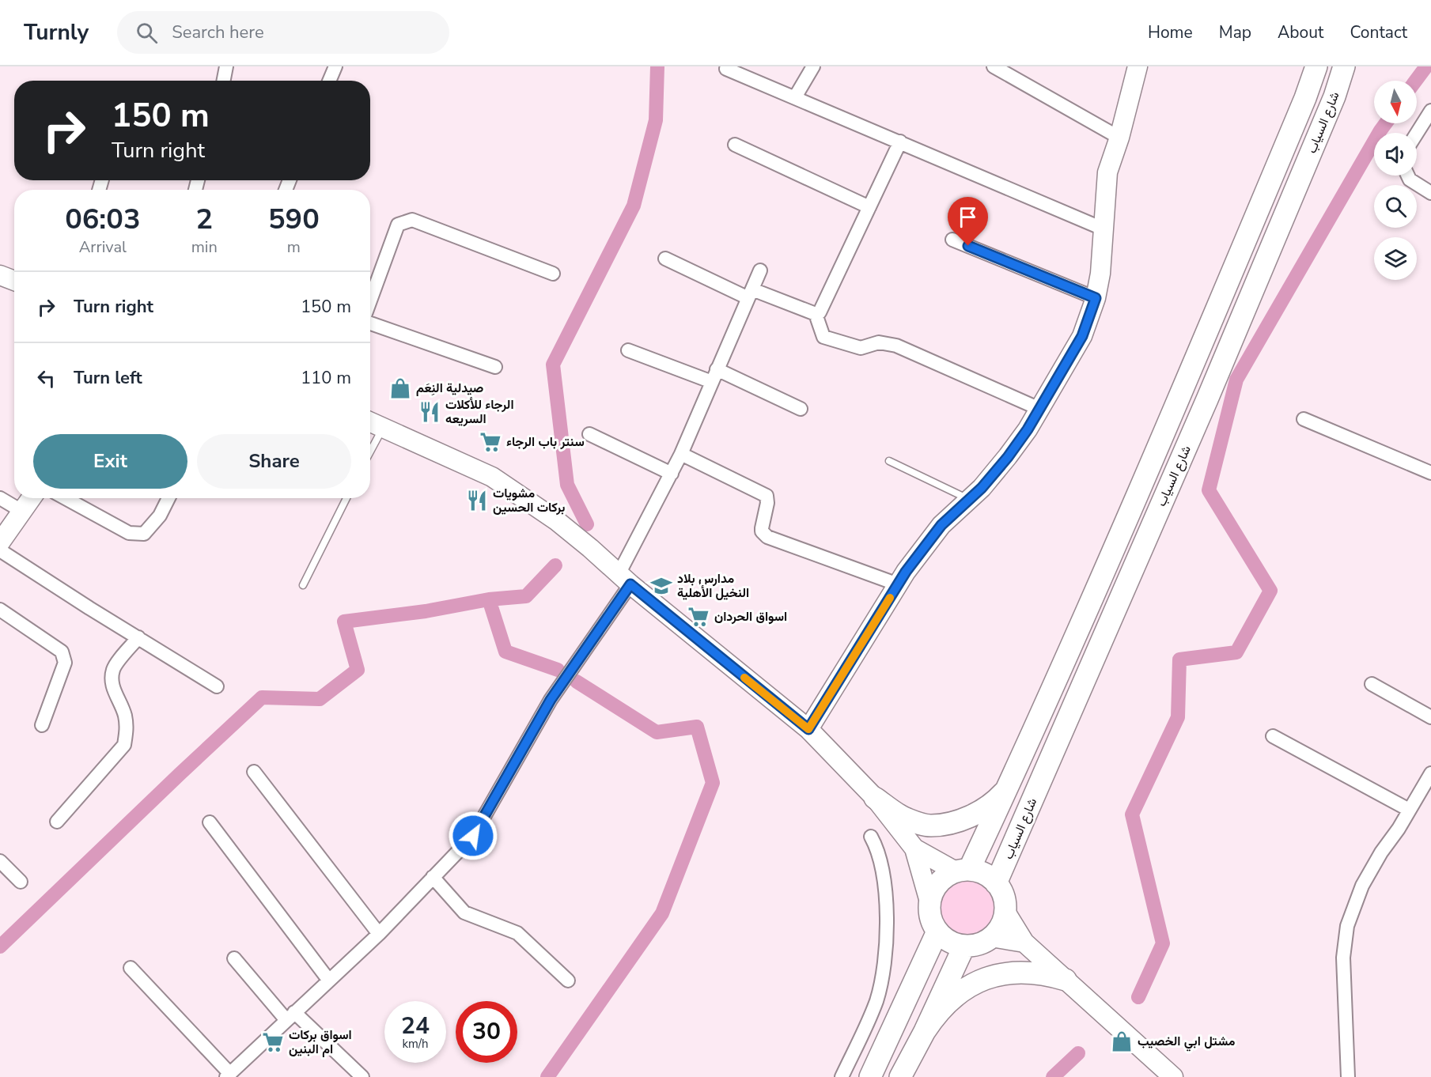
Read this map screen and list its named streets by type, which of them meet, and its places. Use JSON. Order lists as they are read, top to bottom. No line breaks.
{"streets":{"main road":["شارع السياب"]},"places":{"shop":["صيدلية النِعَم","مشتل ابي الخصيب"],"restaurant":["الرجاء للأكلات السريعه","مشويات بركات الحسين"],"supermarket":["سنتر باب الرجاء","اسواق الحردان","اسواق بركات ام البنين"],"school or university":["مدارس بلاد النخيل الأهلية"]},"north":"bottom","page":{"header":"Turnly","search":"Search here","nav":["Home","Map","About","Contact"],"turn":["150 m","Turn right"],"eta":["06:03","Arrival","2","min","590","m"],"list":[{"name":"Turn right","value":"150 m"},{"name":"Turn left","value":"110 m"}],"buttons":["Exit","Share"],"speed":"24 km/h","limit":"30"}}
